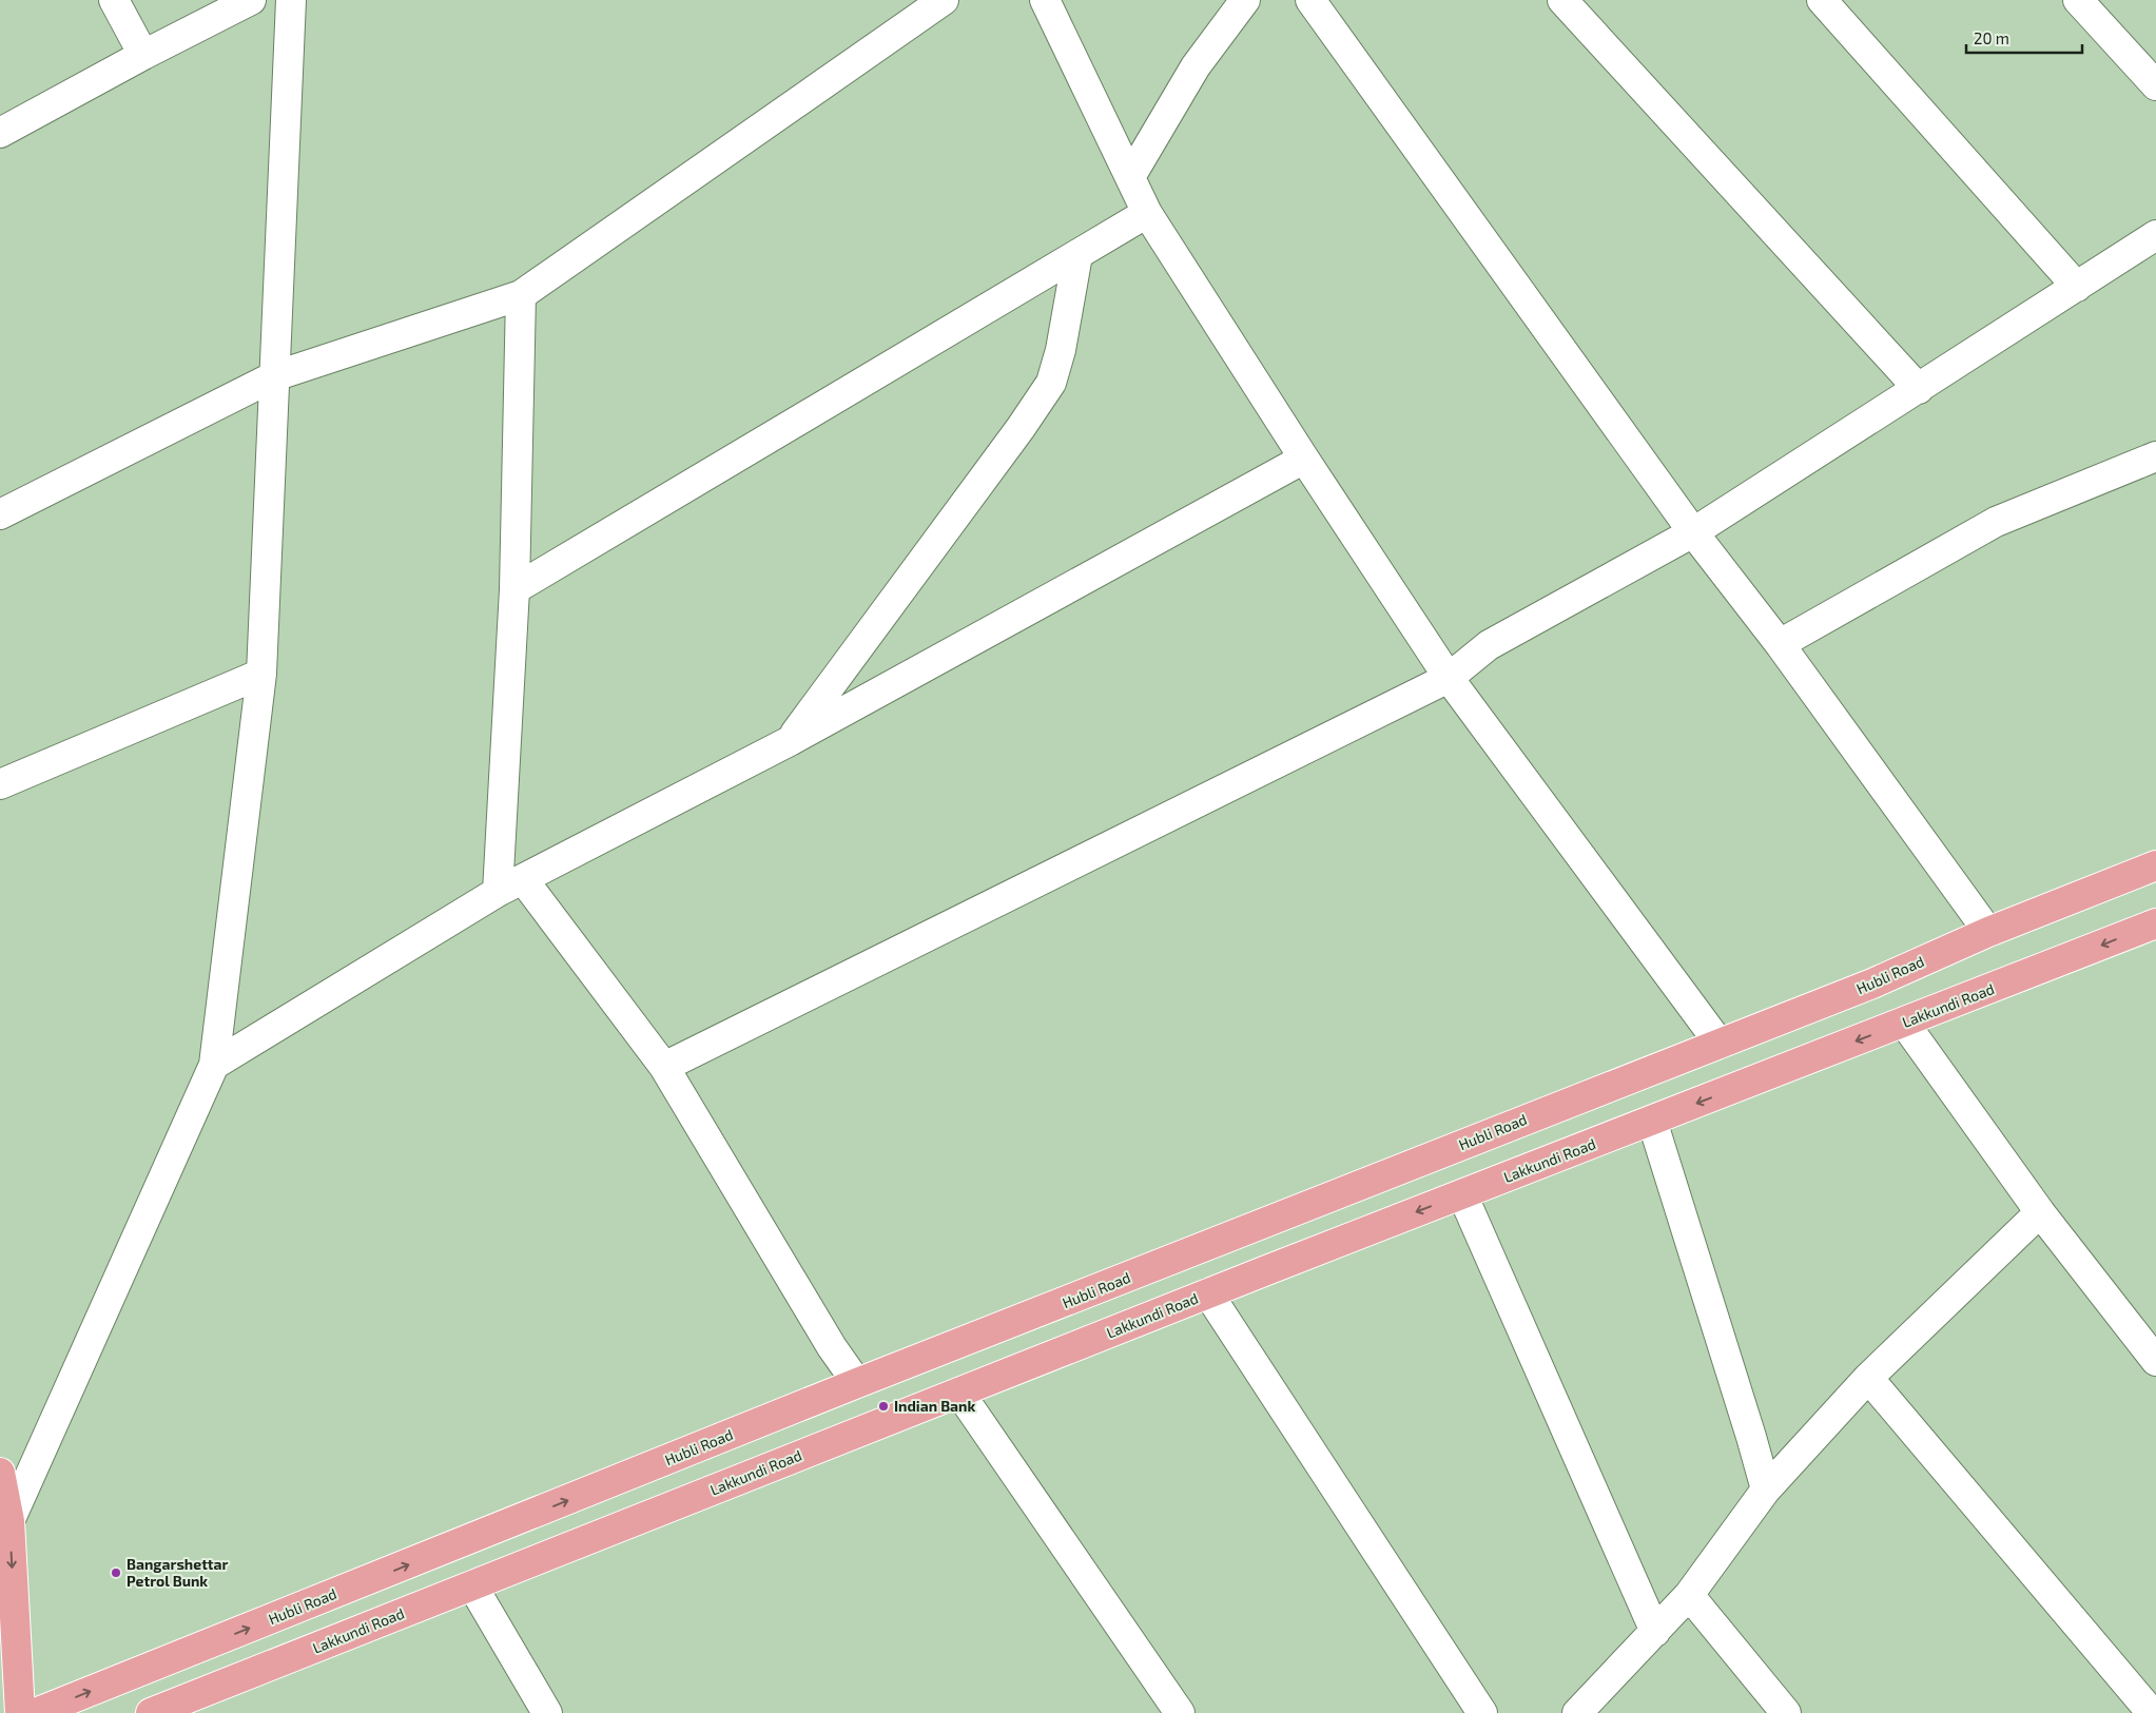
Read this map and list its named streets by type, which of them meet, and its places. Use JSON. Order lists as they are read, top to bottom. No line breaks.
{"streets":{"main road":["Hubli Road","Lakkundi Road"]},"one_way":["Hubli Road","Lakkundi Road"],"places":["Indian Bank","Bangarshettar Petrol Bunk"],"scale_bar":"20 m"}
